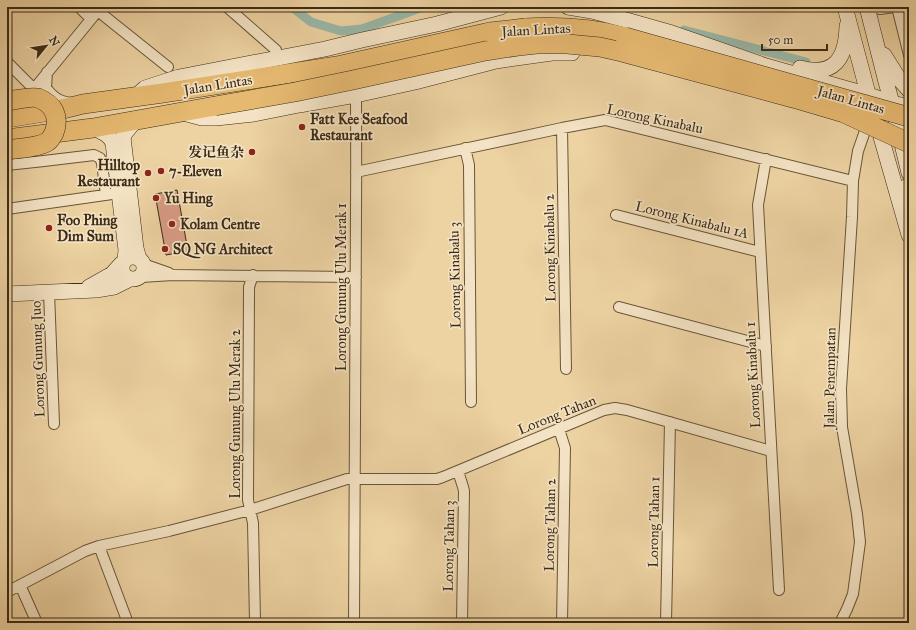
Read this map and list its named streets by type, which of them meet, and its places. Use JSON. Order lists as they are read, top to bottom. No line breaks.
{"streets":{"highway":["Jalan Lintas"],"street":["Lorong Kinabalu","Lorong Kinabalu 1A","Lorong Kinabalu 2","Lorong Kinabalu 3","Lorong Gunung Ulu Merak 1","Lorong Gunung Juo","Lorong Kinabalu 1","Jalan Penempatan","Lorong Gunung Ulu Merak 2","Lorong Tahan","Lorong Tahan 1","Lorong Tahan 2","Lorong Tahan 3"]},"crossings":[["Jalan Lintas","Lorong Gunung Ulu Merak 1"],["Jalan Lintas","Jalan Penempatan"],["Lorong Kinabalu","Lorong Kinabalu 2"],["Lorong Kinabalu","Lorong Kinabalu 3"],["Lorong Kinabalu","Lorong Gunung Ulu Merak 1"],["Lorong Kinabalu","Lorong Kinabalu 1"],["Lorong Kinabalu","Jalan Penempatan"],["Lorong Kinabalu 1A","Lorong Kinabalu 1"],["Lorong Gunung Ulu Merak 1","Lorong Tahan"],["Lorong Kinabalu 1","Lorong Tahan"],["Lorong Gunung Ulu Merak 2","Lorong Tahan"],["Lorong Tahan","Lorong Tahan 1"],["Lorong Tahan","Lorong Tahan 2"],["Lorong Tahan","Lorong Tahan 3"]],"places":["Fatt Kee Seafood Restaurant","发记鱼杂","7-Eleven","Hilltop Restaurant","Yu Hing","Kolam Centre","Foo Phing Dim Sum","SQ NG Architect"],"scale_bar":"50 m","north":"top right"}
